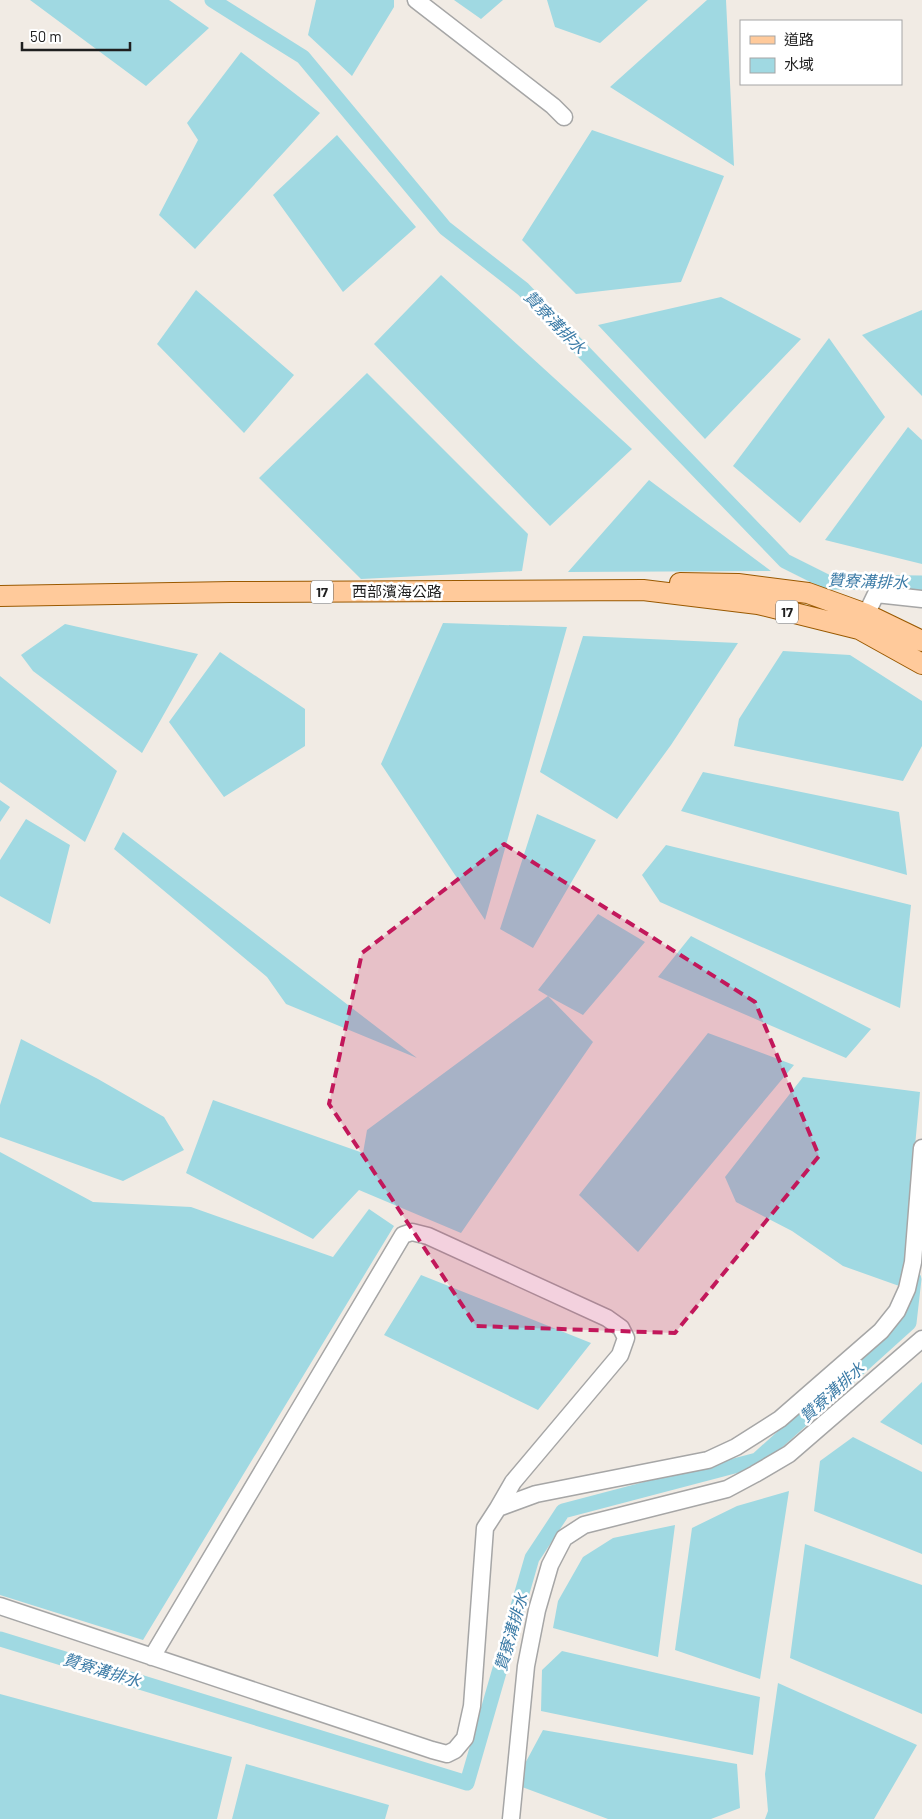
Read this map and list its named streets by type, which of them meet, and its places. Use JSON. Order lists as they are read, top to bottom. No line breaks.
{"streets":{"main road":["17","西部濱海公路"]},"water":["贊寮溝排水"],"legend":["道路","水域"],"scale_bar":"50 m"}
